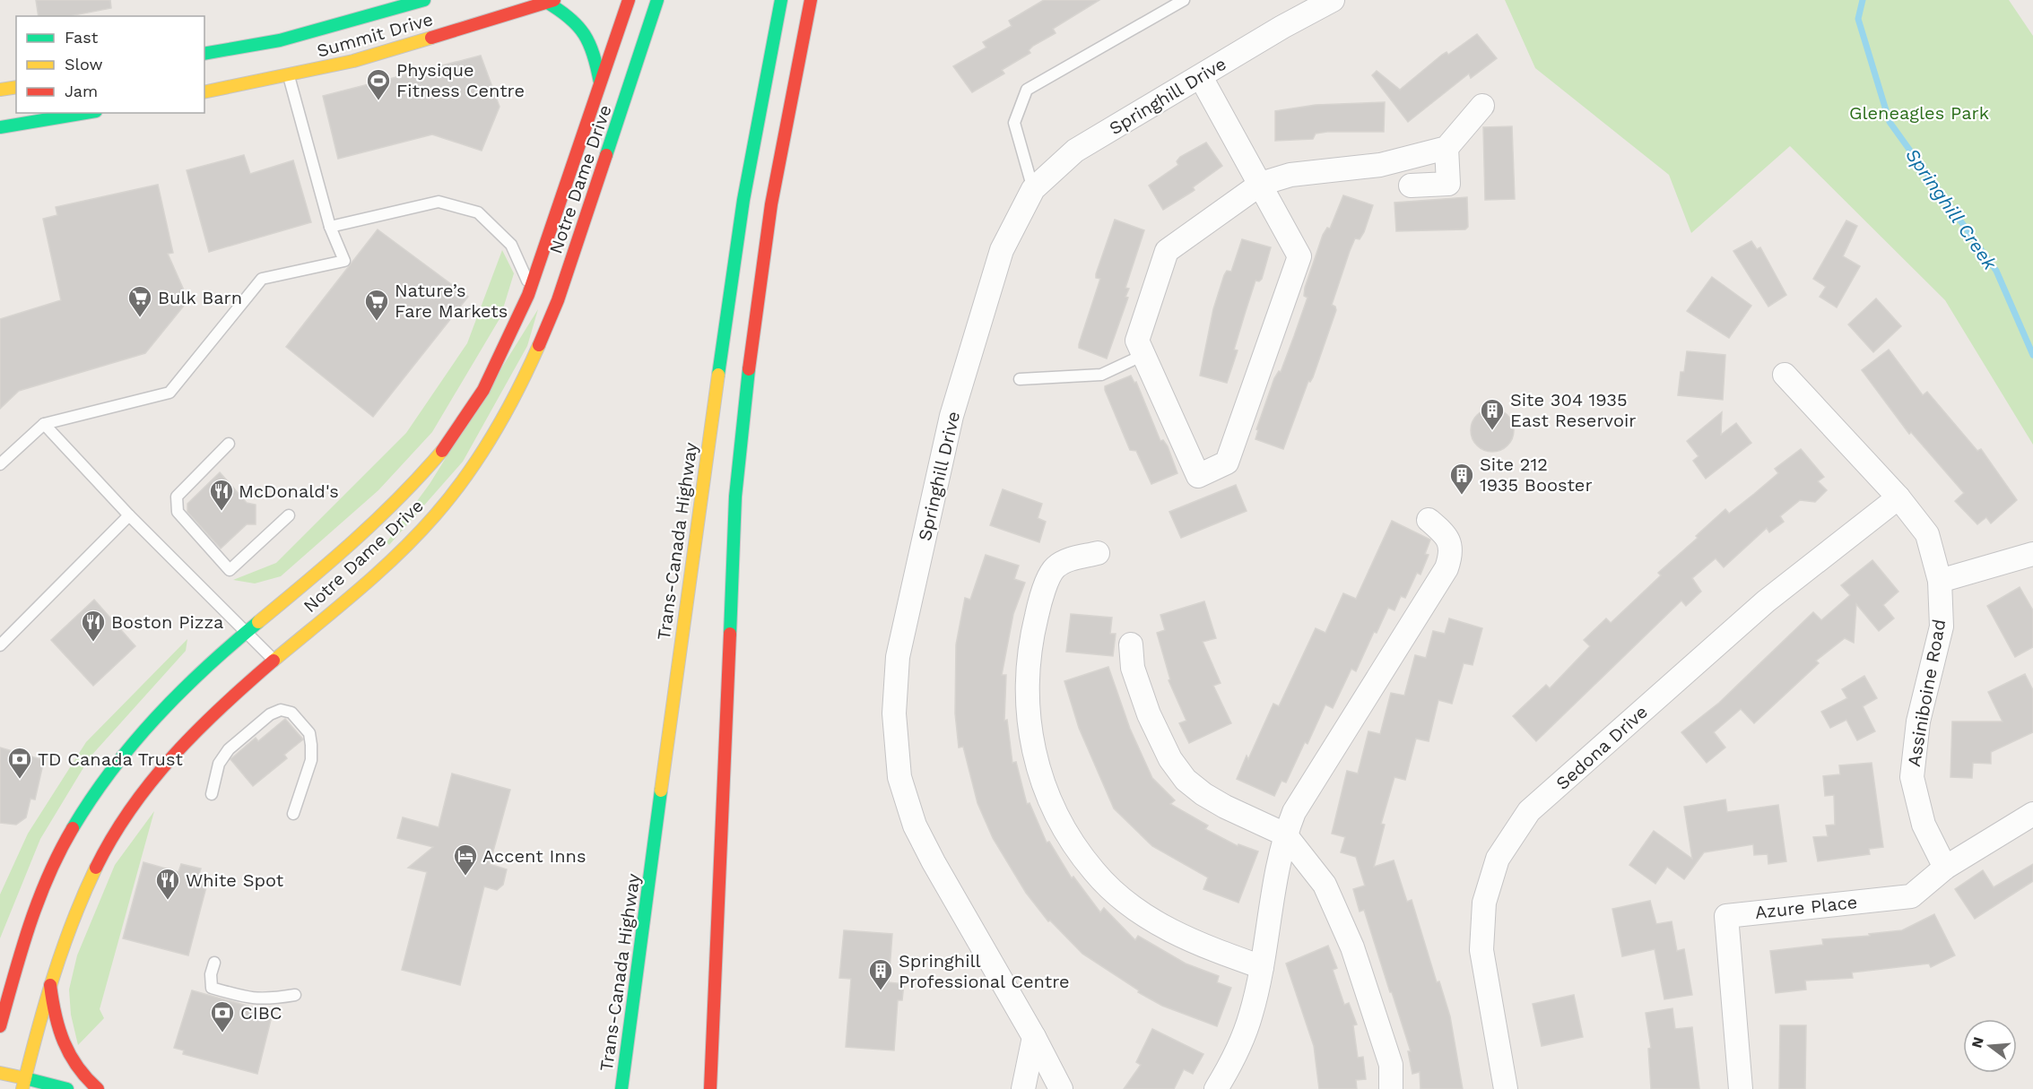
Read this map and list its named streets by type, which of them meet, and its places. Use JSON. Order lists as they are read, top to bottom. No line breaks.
{"streets":{"main road":["Summit Drive","Notre Dame Drive","Trans-Canada Highway"],"street":["Springhill Drive","Assiniboine Road","Sedona Drive","Azure Place"]},"crossings":[["Assiniboine Road","Sedona Drive"],["Assiniboine Road","Azure Place"]],"water":["Springhill Creek"],"parks":["Gleneagles Park"],"places":{"sports":["Physique Fitness Centre"],"supermarket":["Bulk Barn","Nature’s Fare Markets"],"building":["Site 304 1935 East Reservoir","Site 212 1935 Booster","Springhill Professional Centre"],"restaurant":["McDonald's","Boston Pizza","White Spot"],"bank":["TD Canada Trust","CIBC"],"hotel":["Accent Inns"]},"legend":["Fast","Slow","Jam"],"north":"left"}
